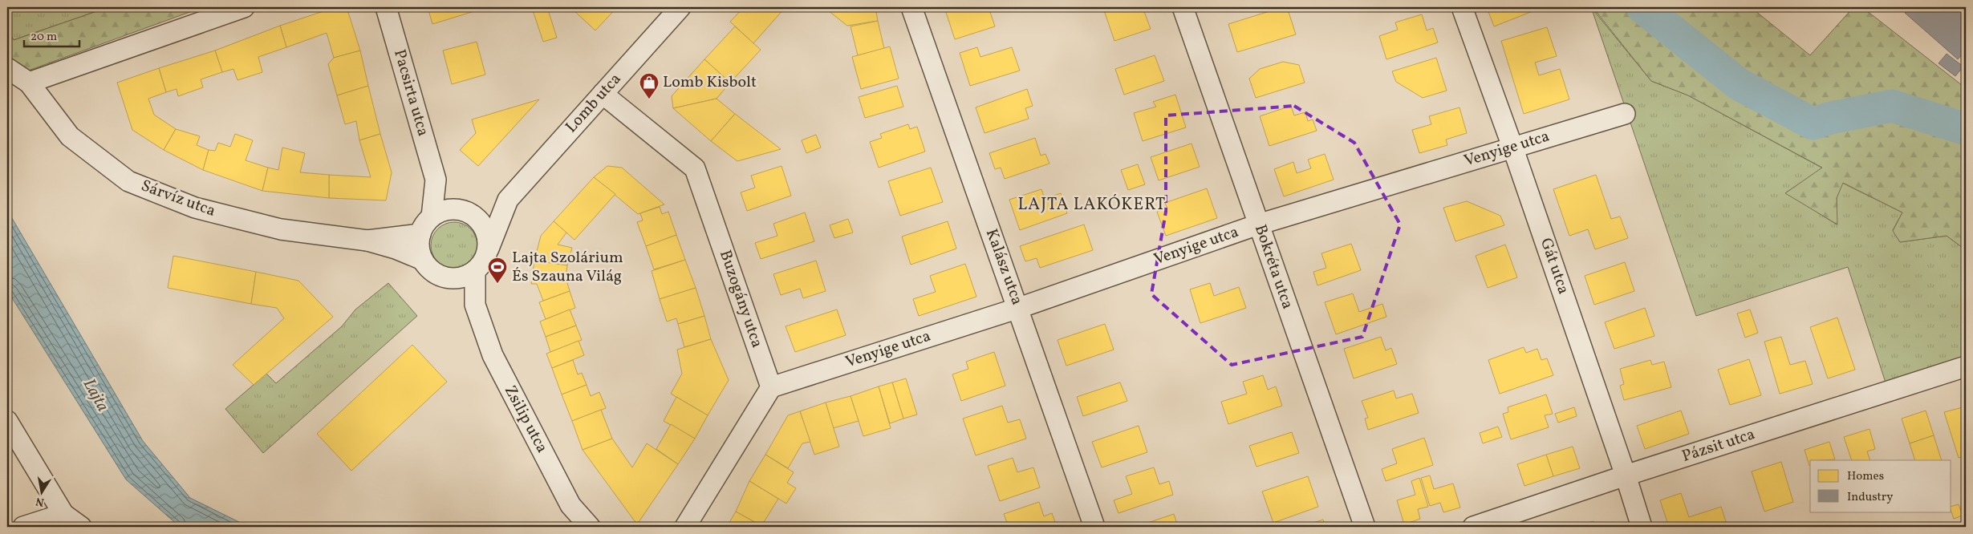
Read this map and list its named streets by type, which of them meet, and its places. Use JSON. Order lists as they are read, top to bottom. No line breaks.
{"streets":{"street":["Pacsirta utca","Lomb utca","Venyige utca","Sárvíz utca","Gát utca","Kalász utca","Bokréta utca","Buzogány utca","Zsilip utca","Pázsit utca"]},"crossings":[["Lomb utca","Buzogány utca"],["Venyige utca","Gát utca"],["Venyige utca","Kalász utca"],["Venyige utca","Bokréta utca"],["Venyige utca","Buzogány utca"],["Gát utca","Pázsit utca"]],"districts":["LAJTA LAKÓKERT"],"water":["Lajta"],"places":{"shop":["Lomb Kisbolt"],"sports":["Lajta Szolárium És Szauna Világ"]},"legend":["Homes","Industry"],"scale_bar":"20 m","north":"bottom"}
